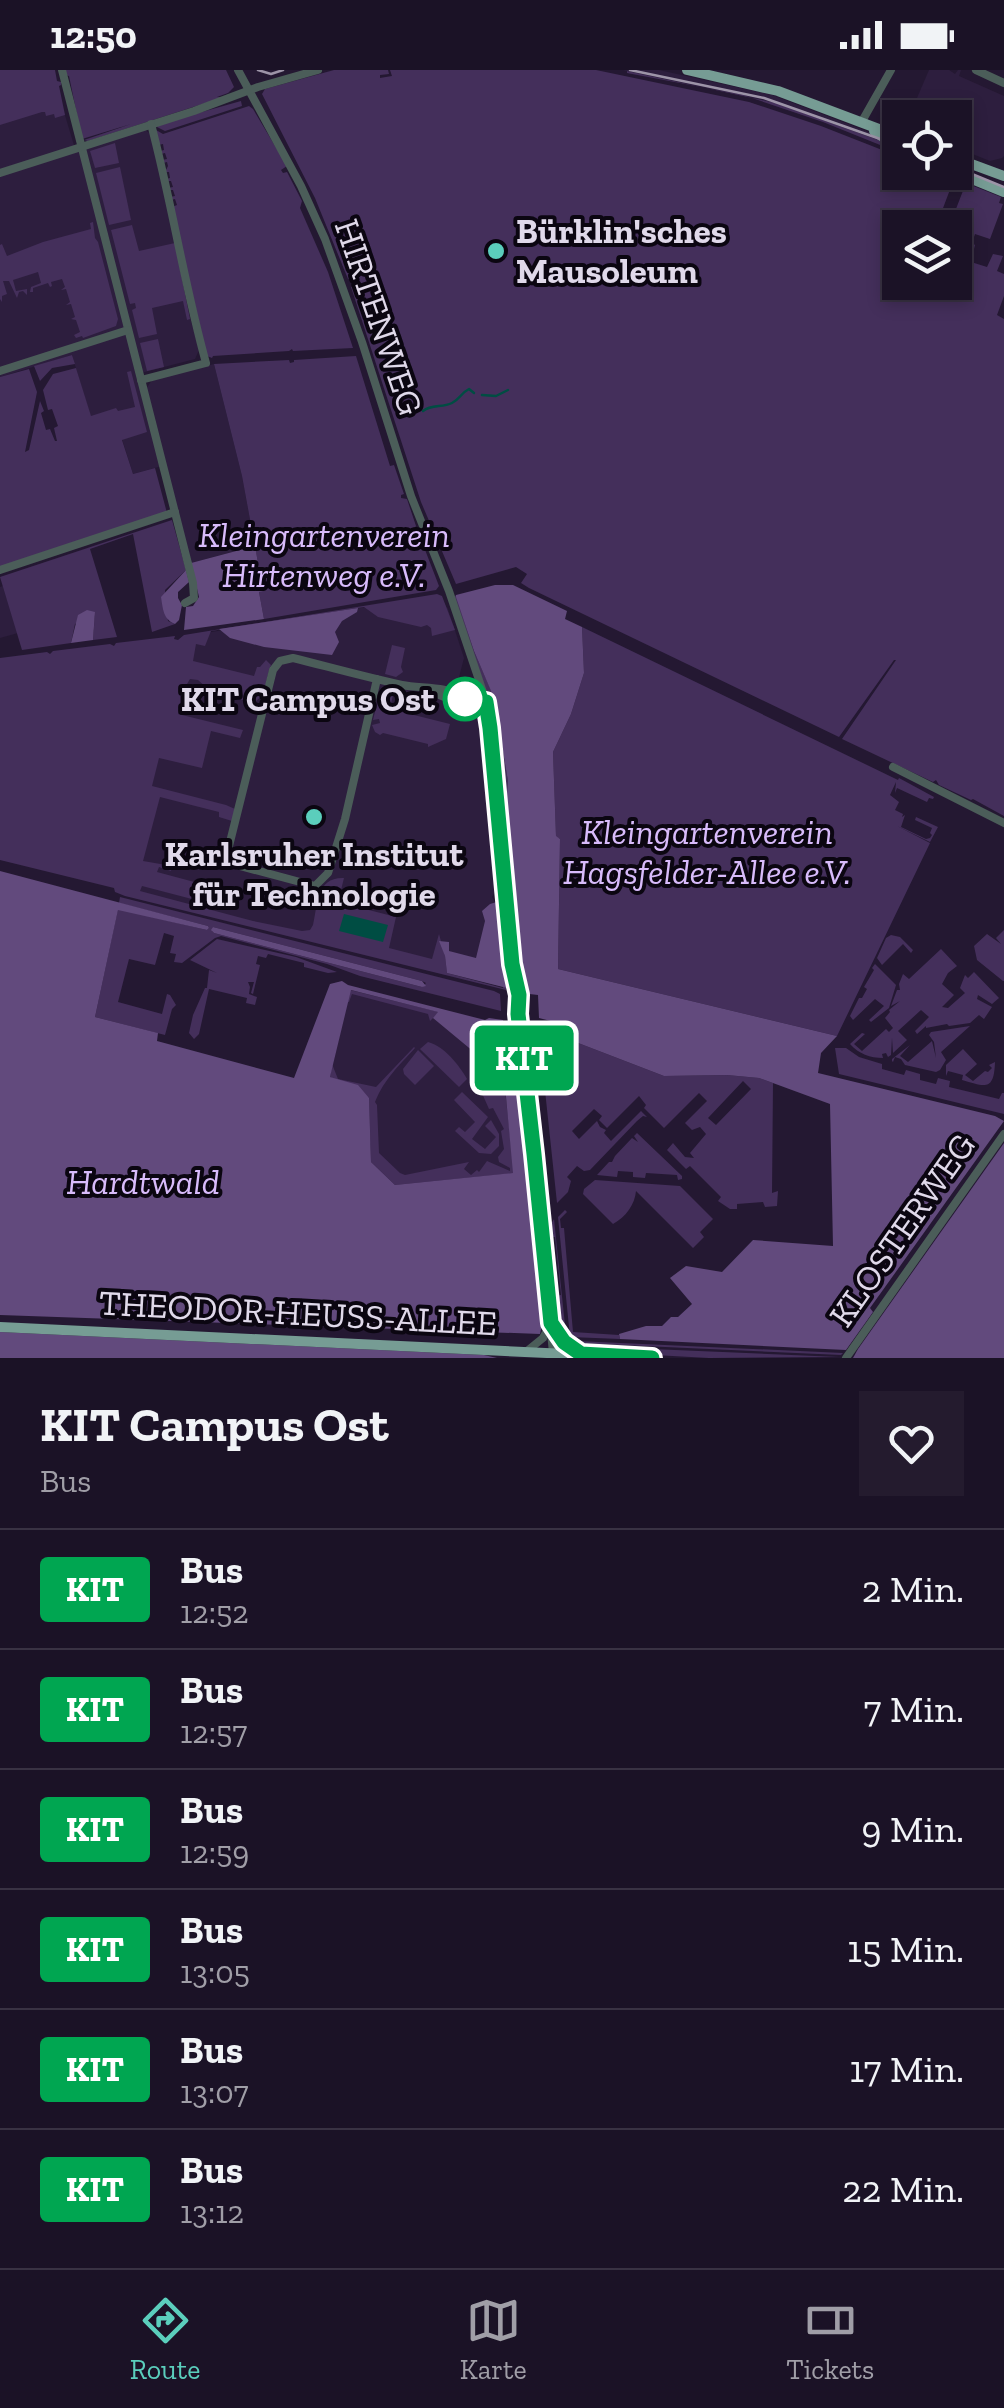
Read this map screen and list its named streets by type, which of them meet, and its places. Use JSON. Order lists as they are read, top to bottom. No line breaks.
{"streets":{"main road":["THEODOR-HEUSS-ALLEE"],"street":["HIRTENWEG","KLOSTERWEG"]},"crossings":[["HIRTENWEG","THEODOR-HEUSS-ALLEE"]],"parks":["Kleingartenverein Hirtenweg e.V.","Kleingartenverein Hagsfelder-Allee e.V.","Hardtwald"],"places":["Bürklin'sches Mausoleum","KIT Campus Ost","Karlsruher Institut für Technologie"],"lines":["bus line KIT"],"page":{"status":"12:50","on_map":"KIT","heading":["KIT Campus Ost","Bus"],"list":[{"mark":"KIT","name":"Bus","note":"12:52","value":"2 Min."},{"mark":"KIT","name":"Bus","note":"12:57","value":"7 Min."},{"mark":"KIT","name":"Bus","note":"12:59","value":"9 Min."},{"mark":"KIT","name":"Bus","note":"13:05","value":"15 Min."},{"mark":"KIT","name":"Bus","note":"13:07","value":"17 Min."},{"mark":"KIT","name":"Bus","note":"13:12","value":"22 Min."}],"tabs":["Route","Karte","Tickets"]}}
